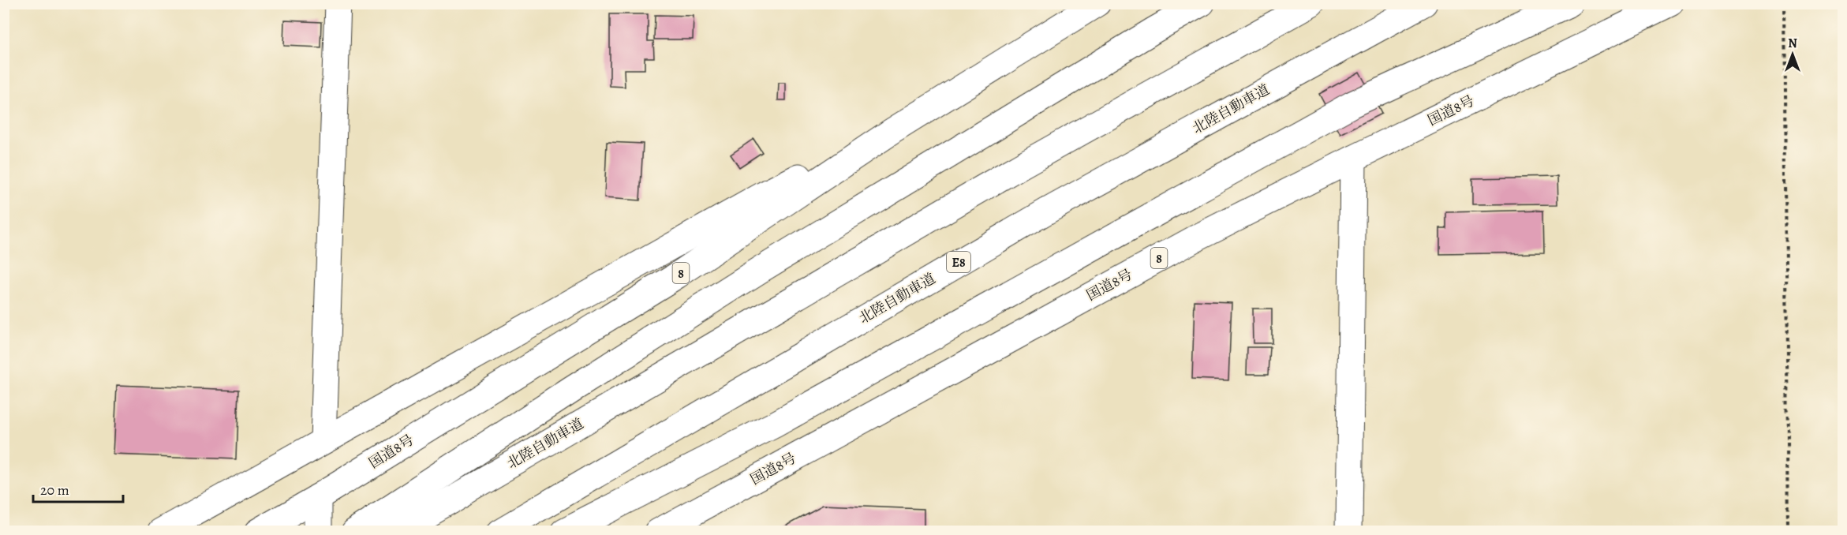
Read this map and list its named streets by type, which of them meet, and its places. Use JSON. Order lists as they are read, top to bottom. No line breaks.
{"streets":{"main road":["北陸自動車道","国道8号","8","E8"]},"scale_bar":"20 m","north":"top"}
